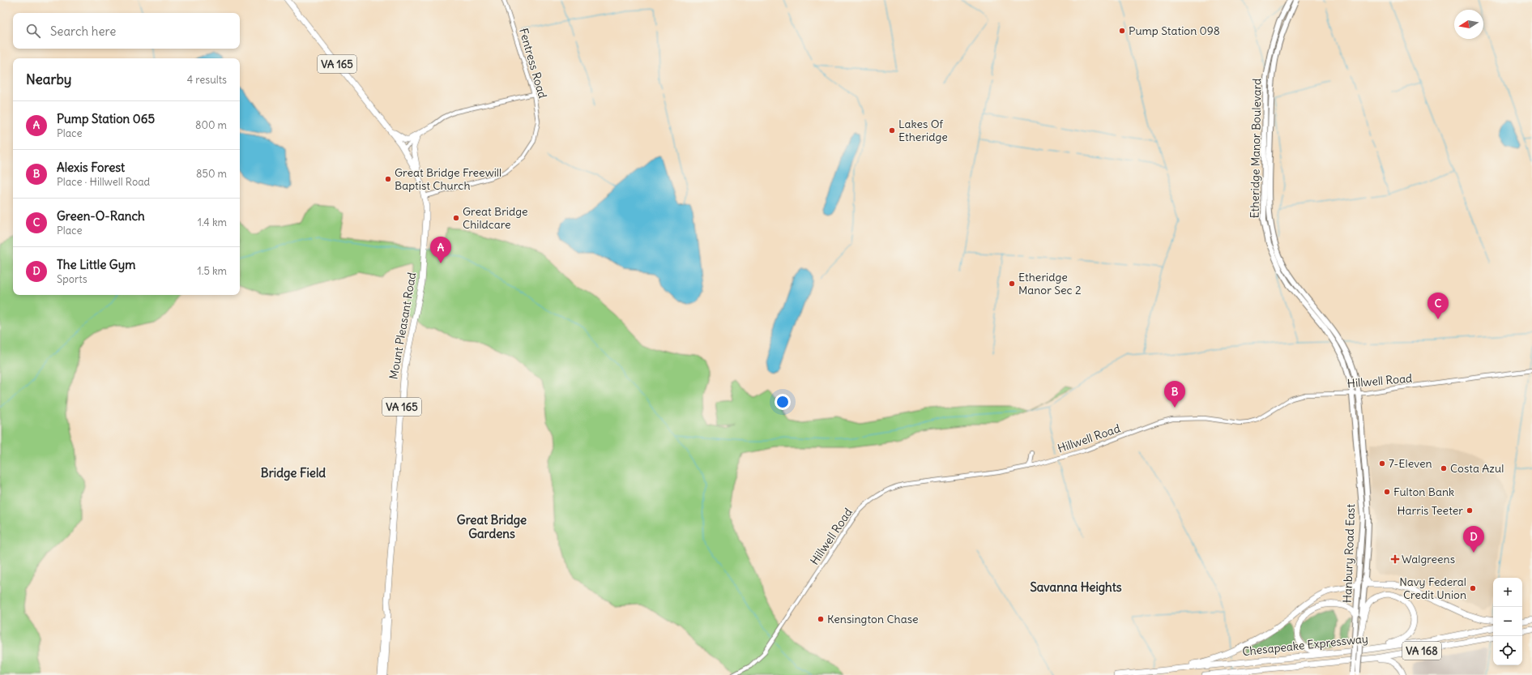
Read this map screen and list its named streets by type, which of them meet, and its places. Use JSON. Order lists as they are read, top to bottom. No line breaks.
{"streets":{"highway":["VA 165","Mount Pleasant Road","Chesapeake Expressway","VA 168"],"main road":["Etheridge Manor Boulevard","Hanbury Road East"],"street":["Fentress Road","Hillwell Road"]},"crossings":[["Fentress Road","Mount Pleasant Road"],["Etheridge Manor Boulevard","Hillwell Road"],["Etheridge Manor Boulevard","Hanbury Road East"],["Hillwell Road","Hanbury Road East"]],"districts":["Bridge Field","Great Bridge Gardens","Savanna Heights"],"places":{"other":["Pump Station 098","Lakes Of Etheridge","Great Bridge Freewill Baptist Church","Great Bridge Childcare","Etheridge Manor Sec 2","7-Eleven","Costa Azul","Fulton Bank","Harris Teeter","Navy Federal Credit Union","Kensington Chase"],"health":["Walgreens"]},"north":"left","page":{"search":"Search here","heading":["Nearby","4 results"],"list":[{"mark":"A","name":"Pump Station 065","note":"Place","value":"800 m"},{"mark":"B","name":"Alexis Forest","note":"Place · Hillwell Road","value":"850 m"},{"mark":"C","name":"Green-O-Ranch","note":"Place","value":"1.4 km"},{"mark":"D","name":"The Little Gym","note":"Sports","value":"1.5 km"}],"pins":["A","C","B","D"],"map_buttons":["+","−"]}}
